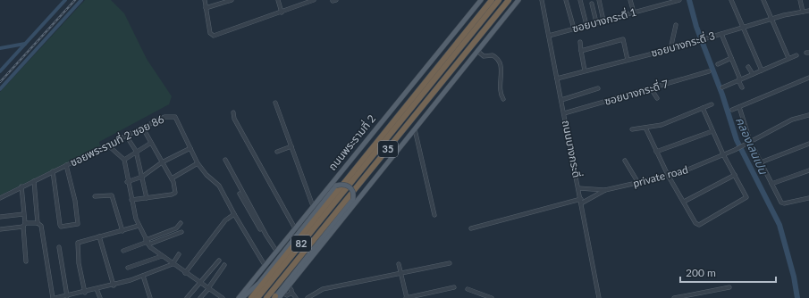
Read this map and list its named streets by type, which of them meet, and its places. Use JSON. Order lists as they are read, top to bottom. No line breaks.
{"streets":{"highway":["ถนนพระรามที่ 2","35","82"],"street":["ซอยบางกระดี่ 1","ซอยบางกระดี่ 3","ซอยบางกระดี่ 7","ซอยพระรามที่ 2 ซอย 86","ถนนบางกระดี่","private road"]},"crossings":[["ซอยบางกระดี่ 1","ถนนบางกระดี่"],["ซอยบางกระดี่ 3","ถนนบางกระดี่"],["ซอยบางกระดี่ 7","ถนนบางกระดี่"],["ซอยพระรามที่ 2 ซอย 86","ถนนพระรามที่ 2"],["35","82"]],"water":["คลองเลนเปน"],"scale_bar":"200 m"}
